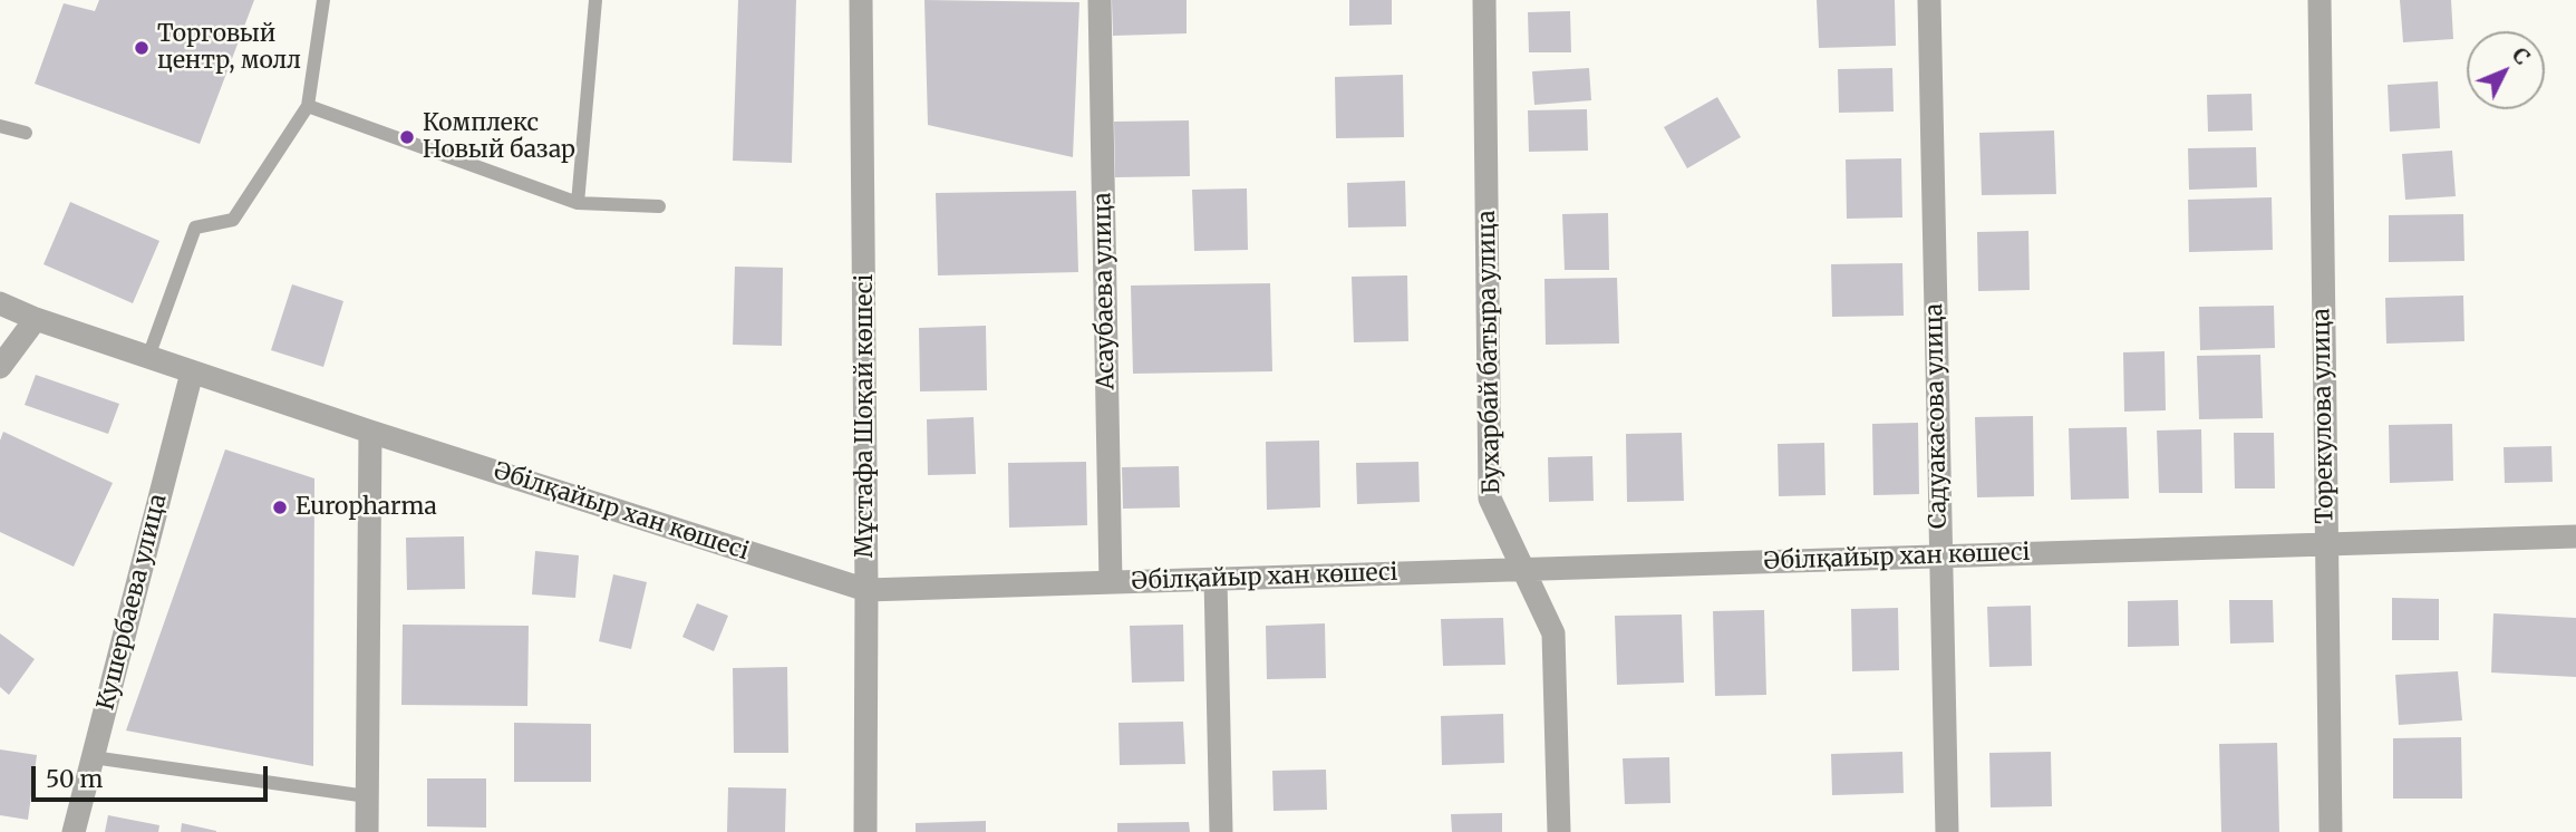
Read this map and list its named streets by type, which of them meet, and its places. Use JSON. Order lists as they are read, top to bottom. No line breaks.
{"streets":{"street":["Асаубаева улица","Бухарбай батыра улица","Мұстафа Шоқай көшесі","Садуакасова улица","Торекулова улица","Әбілқайыр хан көшесі","Кушербаева улица"]},"crossings":[["Асаубаева улица","Әбілқайыр хан көшесі"],["Бухарбай батыра улица","Әбілқайыр хан көшесі"],["Мұстафа Шоқай көшесі","Әбілқайыр хан көшесі"],["Садуакасова улица","Әбілқайыр хан көшесі"],["Торекулова улица","Әбілқайыр хан көшесі"],["Әбілқайыр хан көшесі","Кушербаева улица"]],"places":["Торговый центр, молл","Комплекс Новый базар","Europharma"],"scale_bar":"50 m","north":"top right"}
